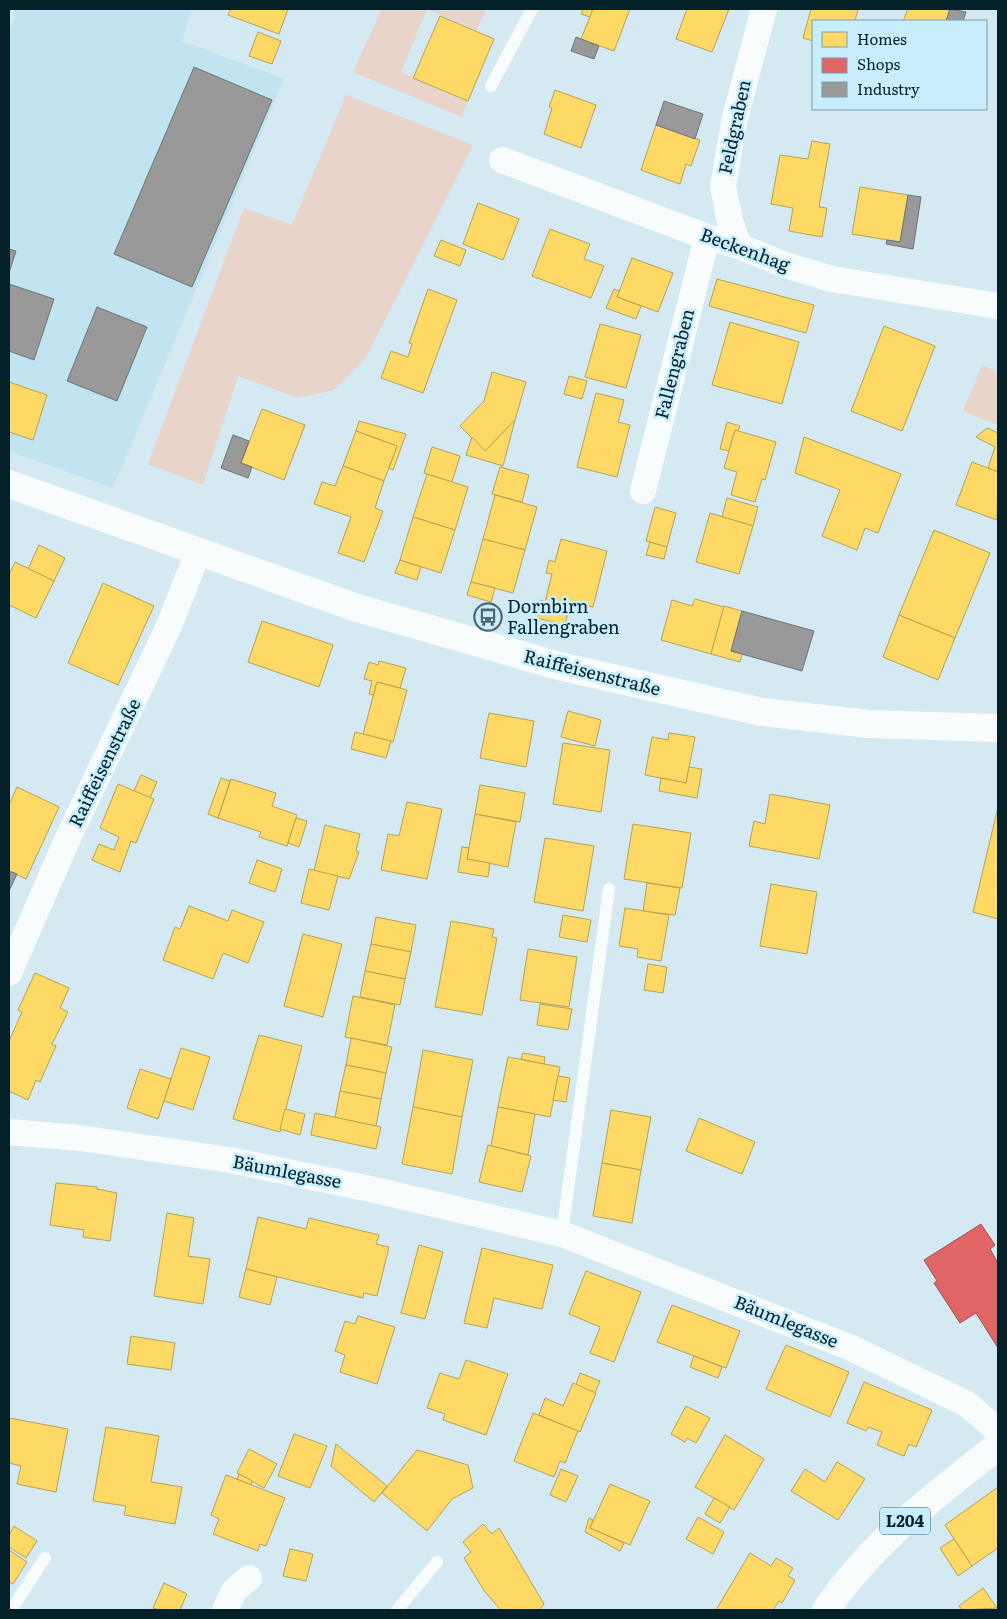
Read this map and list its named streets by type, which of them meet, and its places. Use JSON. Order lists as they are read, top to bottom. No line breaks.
{"streets":{"street":["Feldgraben","Beckenhag","Fallengraben","Raiffeisenstraße","Bäumlegasse","L204"]},"crossings":[["Feldgraben","Beckenhag"],["Beckenhag","Fallengraben"]],"places":{"bus stop":["Dornbirn Fallengraben"]},"legend":["Homes","Shops","Industry"]}
